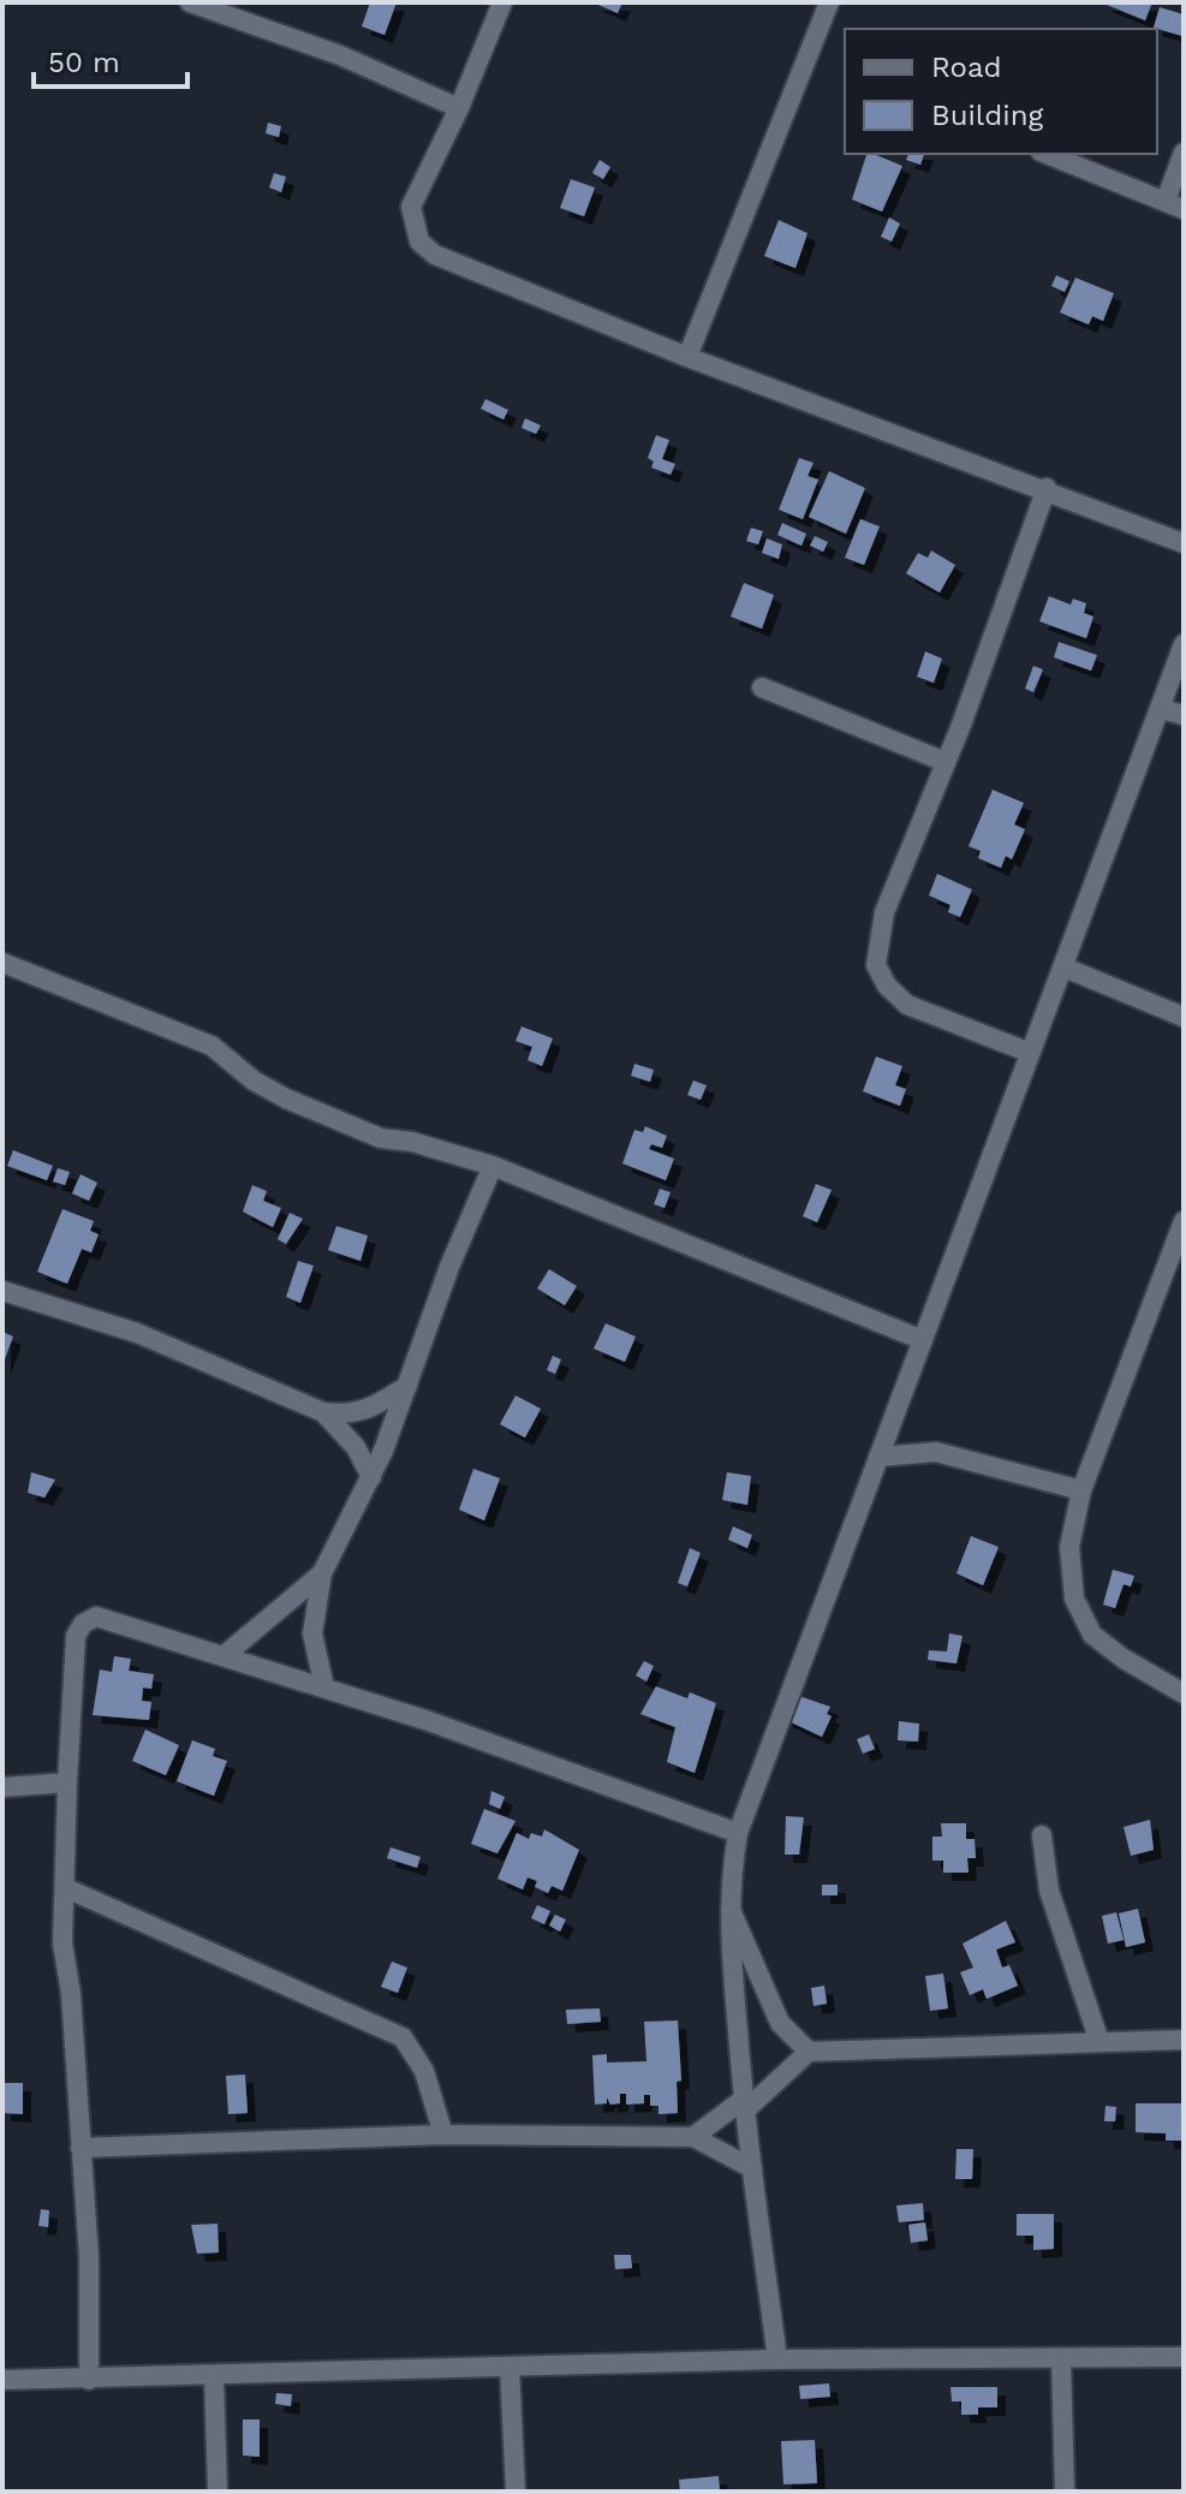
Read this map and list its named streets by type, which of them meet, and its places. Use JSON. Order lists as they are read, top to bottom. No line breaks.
{"legend":["Road","Building"],"scale_bar":"50 m"}
